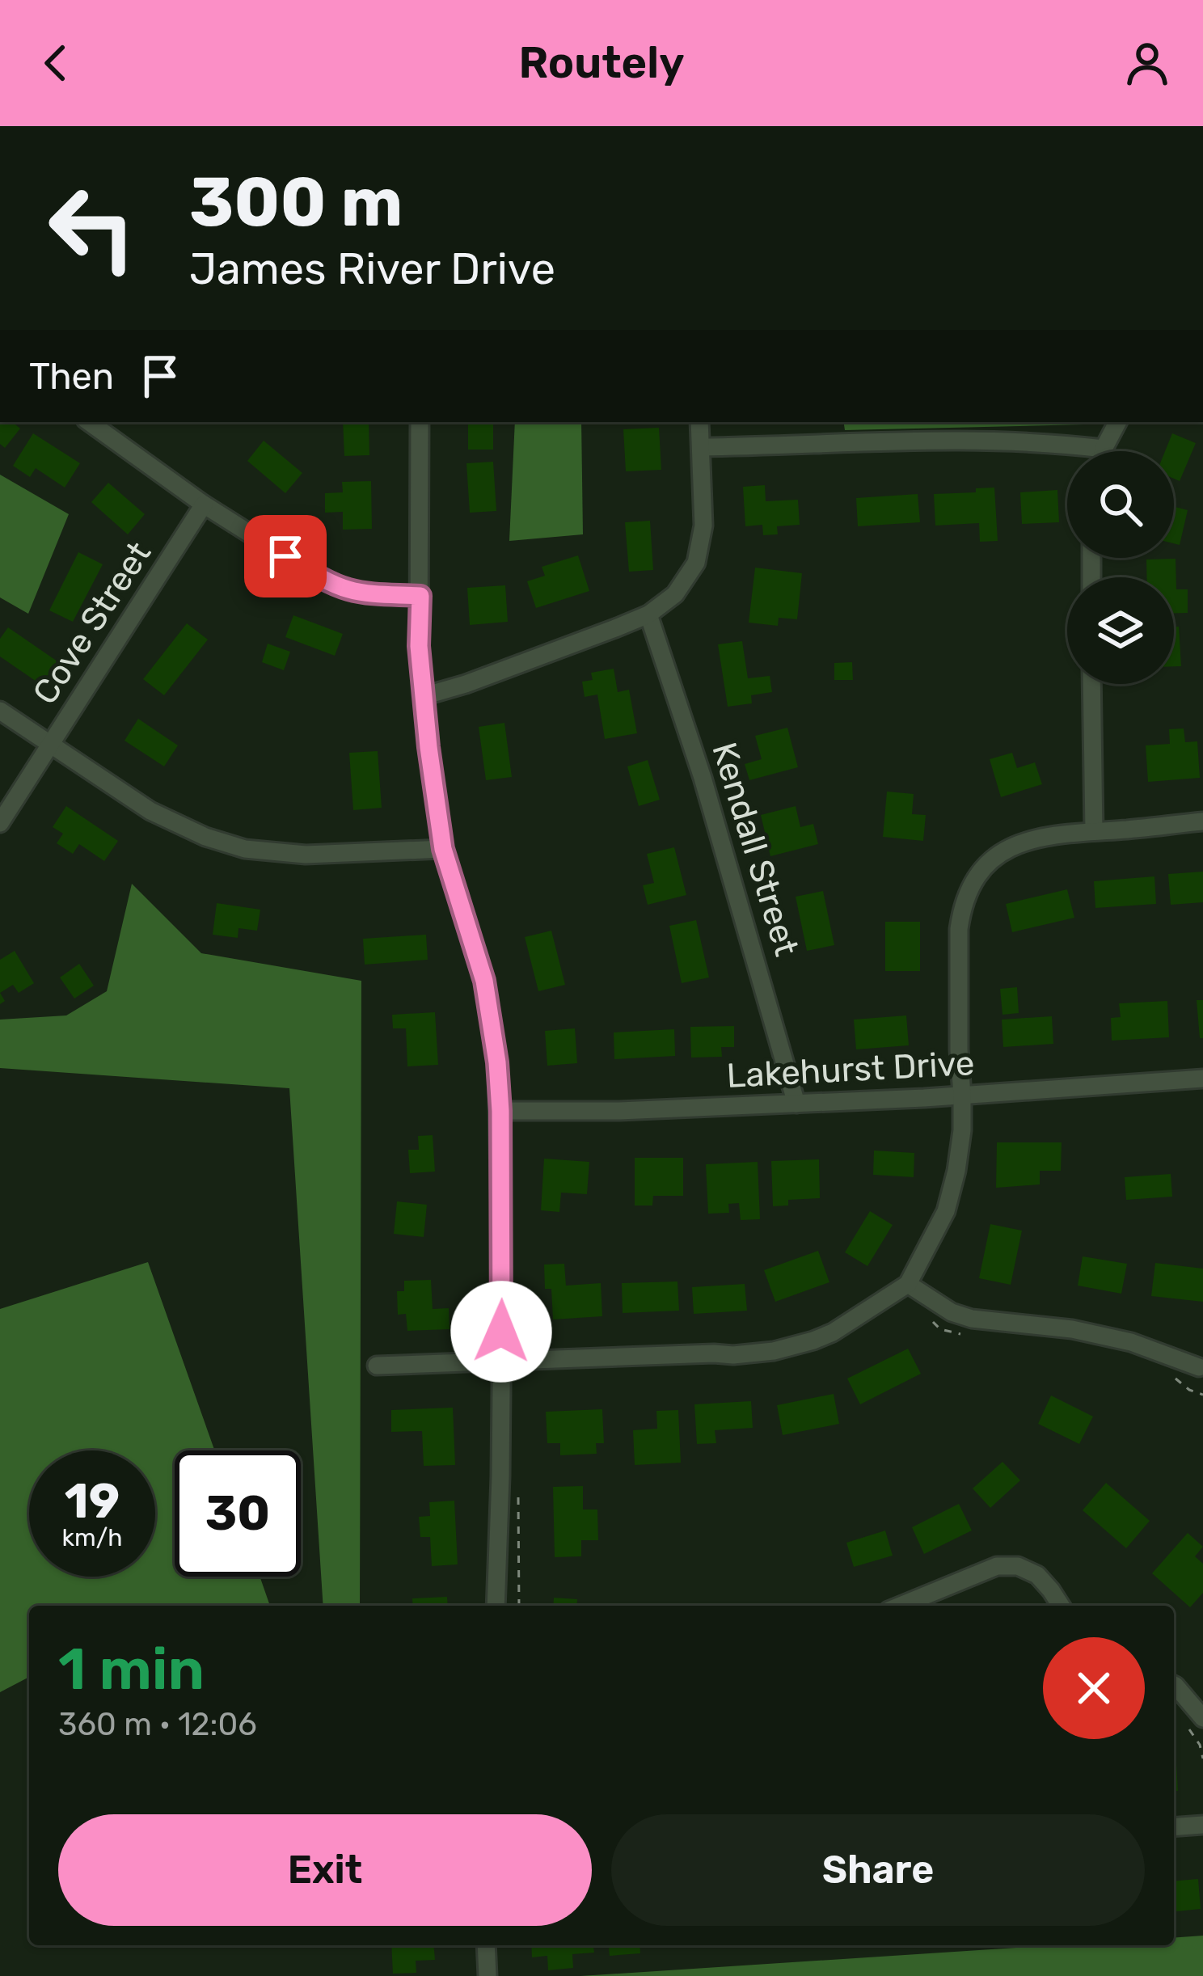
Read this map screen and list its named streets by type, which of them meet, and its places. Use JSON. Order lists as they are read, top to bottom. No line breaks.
{"streets":{"street":["Cove Street","Kendall Street","Lakehurst Drive"]},"crossings":[["Kendall Street","Lakehurst Drive"]],"page":{"header":"Routely","turn":["300 m","James River Drive"],"then":"Then","speed":"19 km/h","limit":"30","heading":["1 min","360 m · 12:06"],"buttons":["Exit","Share"]}}
